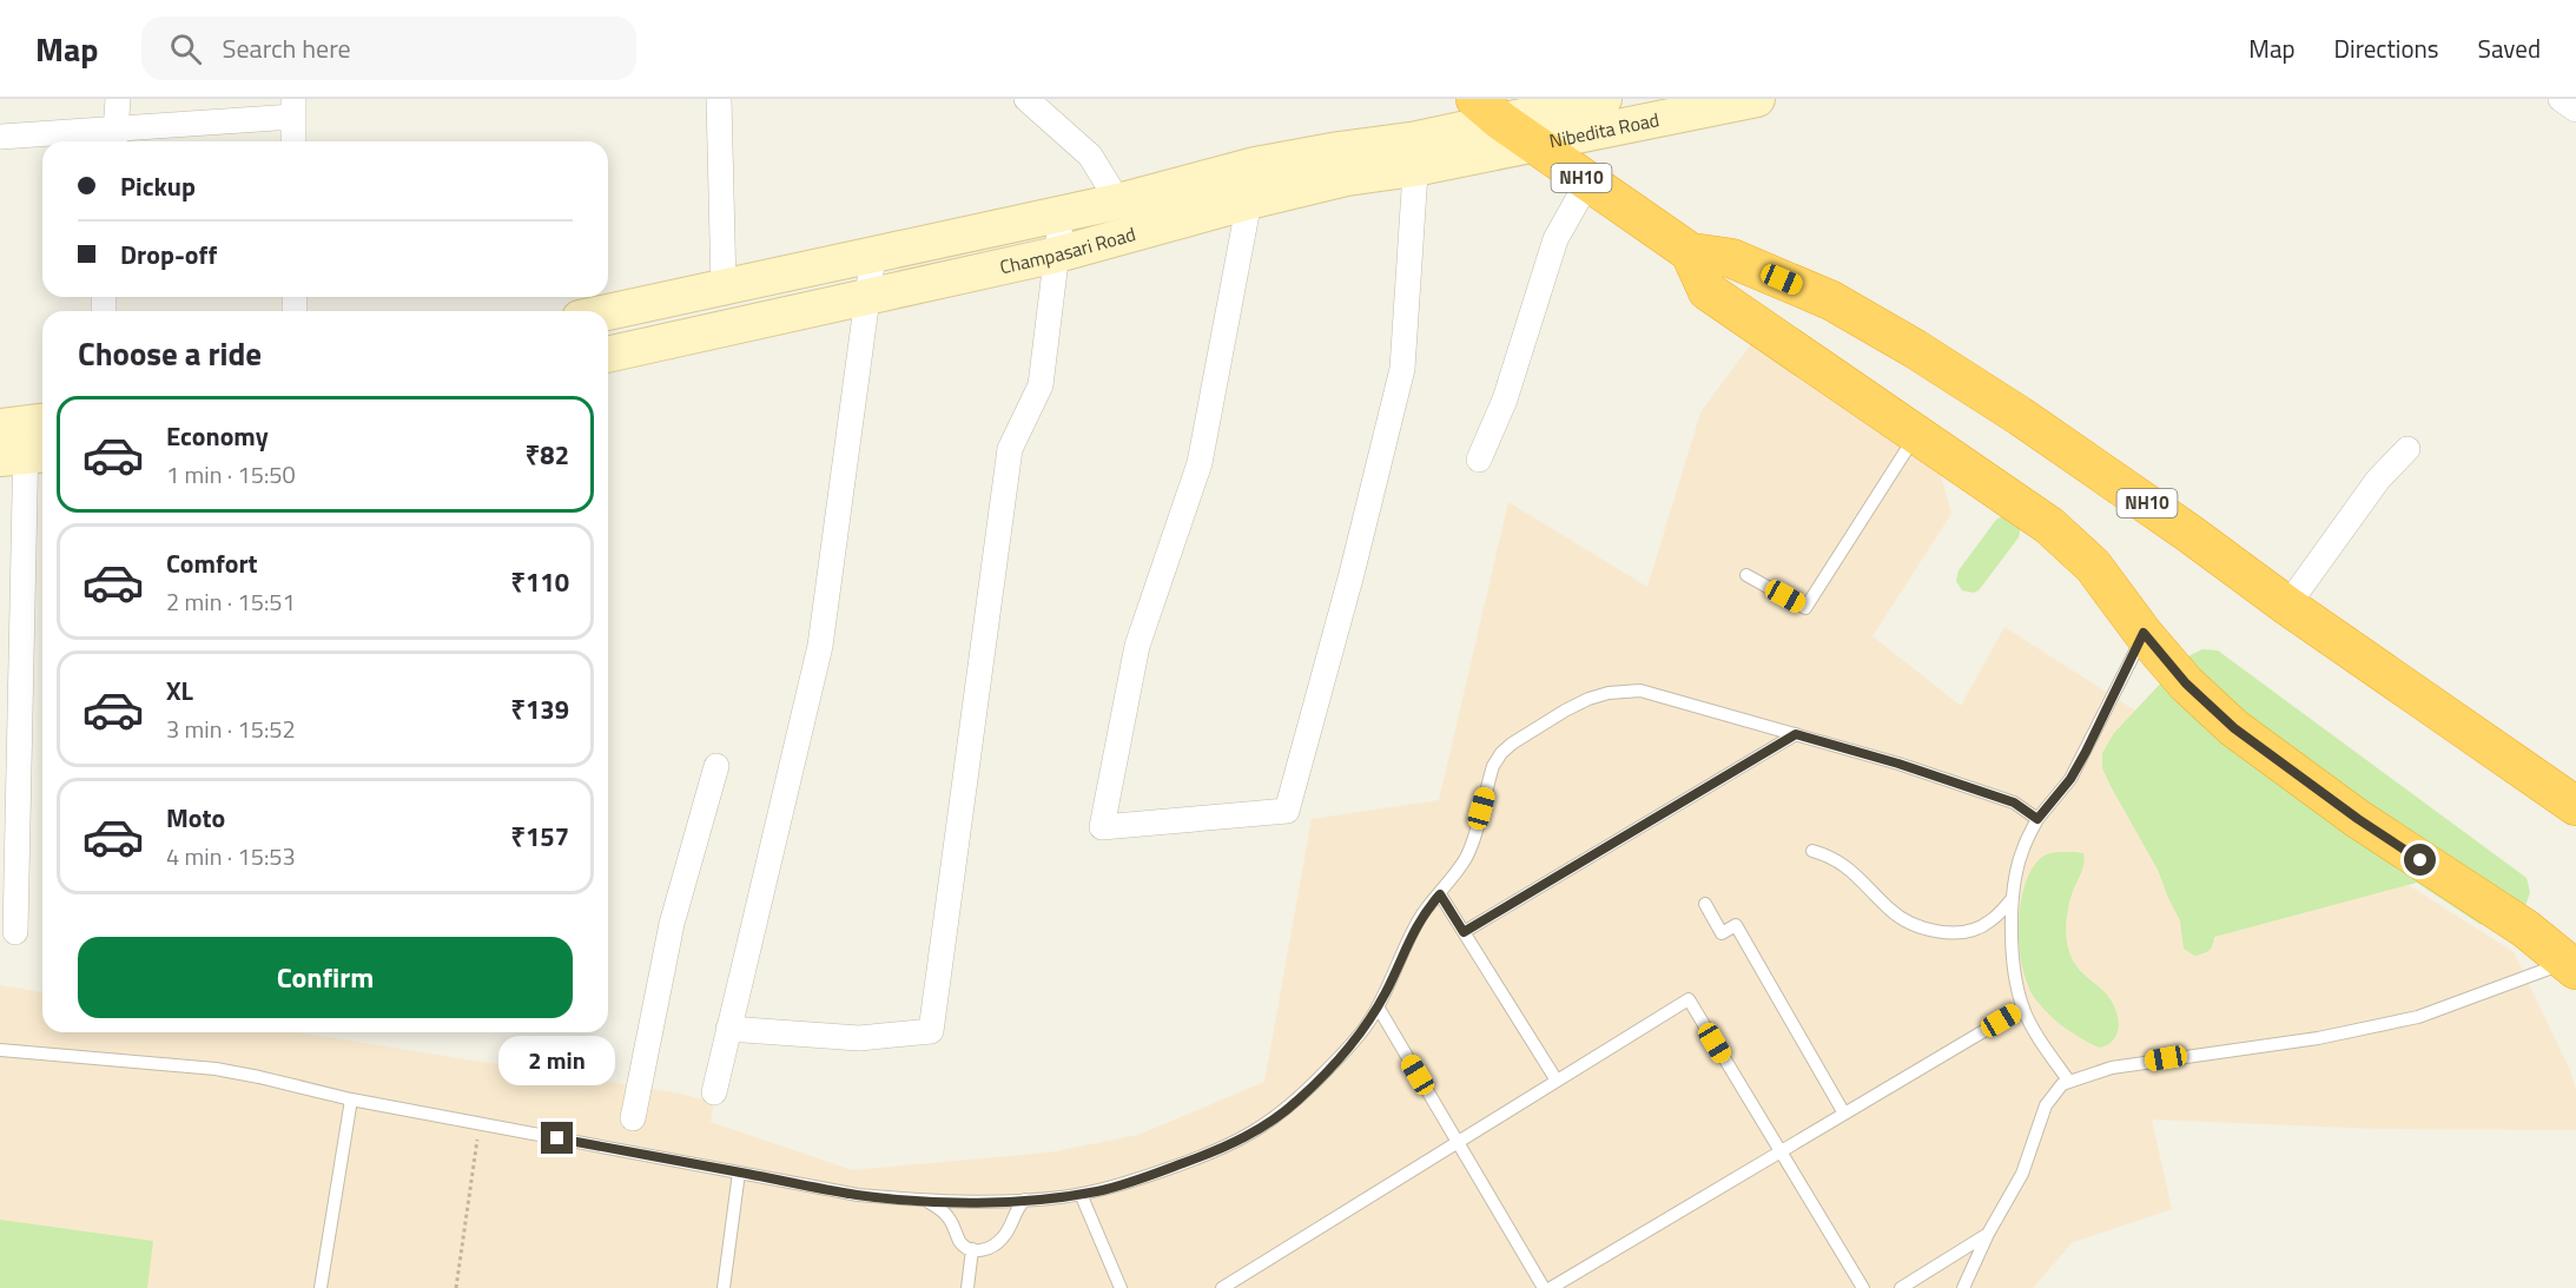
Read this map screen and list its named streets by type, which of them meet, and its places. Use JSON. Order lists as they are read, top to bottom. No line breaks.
{"streets":{"highway":["NH10"],"main road":["Nibedita Road","Champasari Road"]},"crossings":[["Nibedita Road","NH10"],["Nibedita Road","Champasari Road"],["NH10","Champasari Road"]],"page":{"header":"Map","search":"Search here","nav":["Map","Directions","Saved"],"banner":["Pickup","Drop-off"],"heading":"Choose a ride","list":[{"name":"Economy","note":"1 min · 15:50","value":"₹82"},{"name":"Comfort","note":"2 min · 15:51","value":"₹110"},{"name":"XL","note":"3 min · 15:52","value":"₹139"},{"name":"Moto","note":"4 min · 15:53","value":"₹157"}],"buttons":"Confirm","bubble":"2 min"}}
